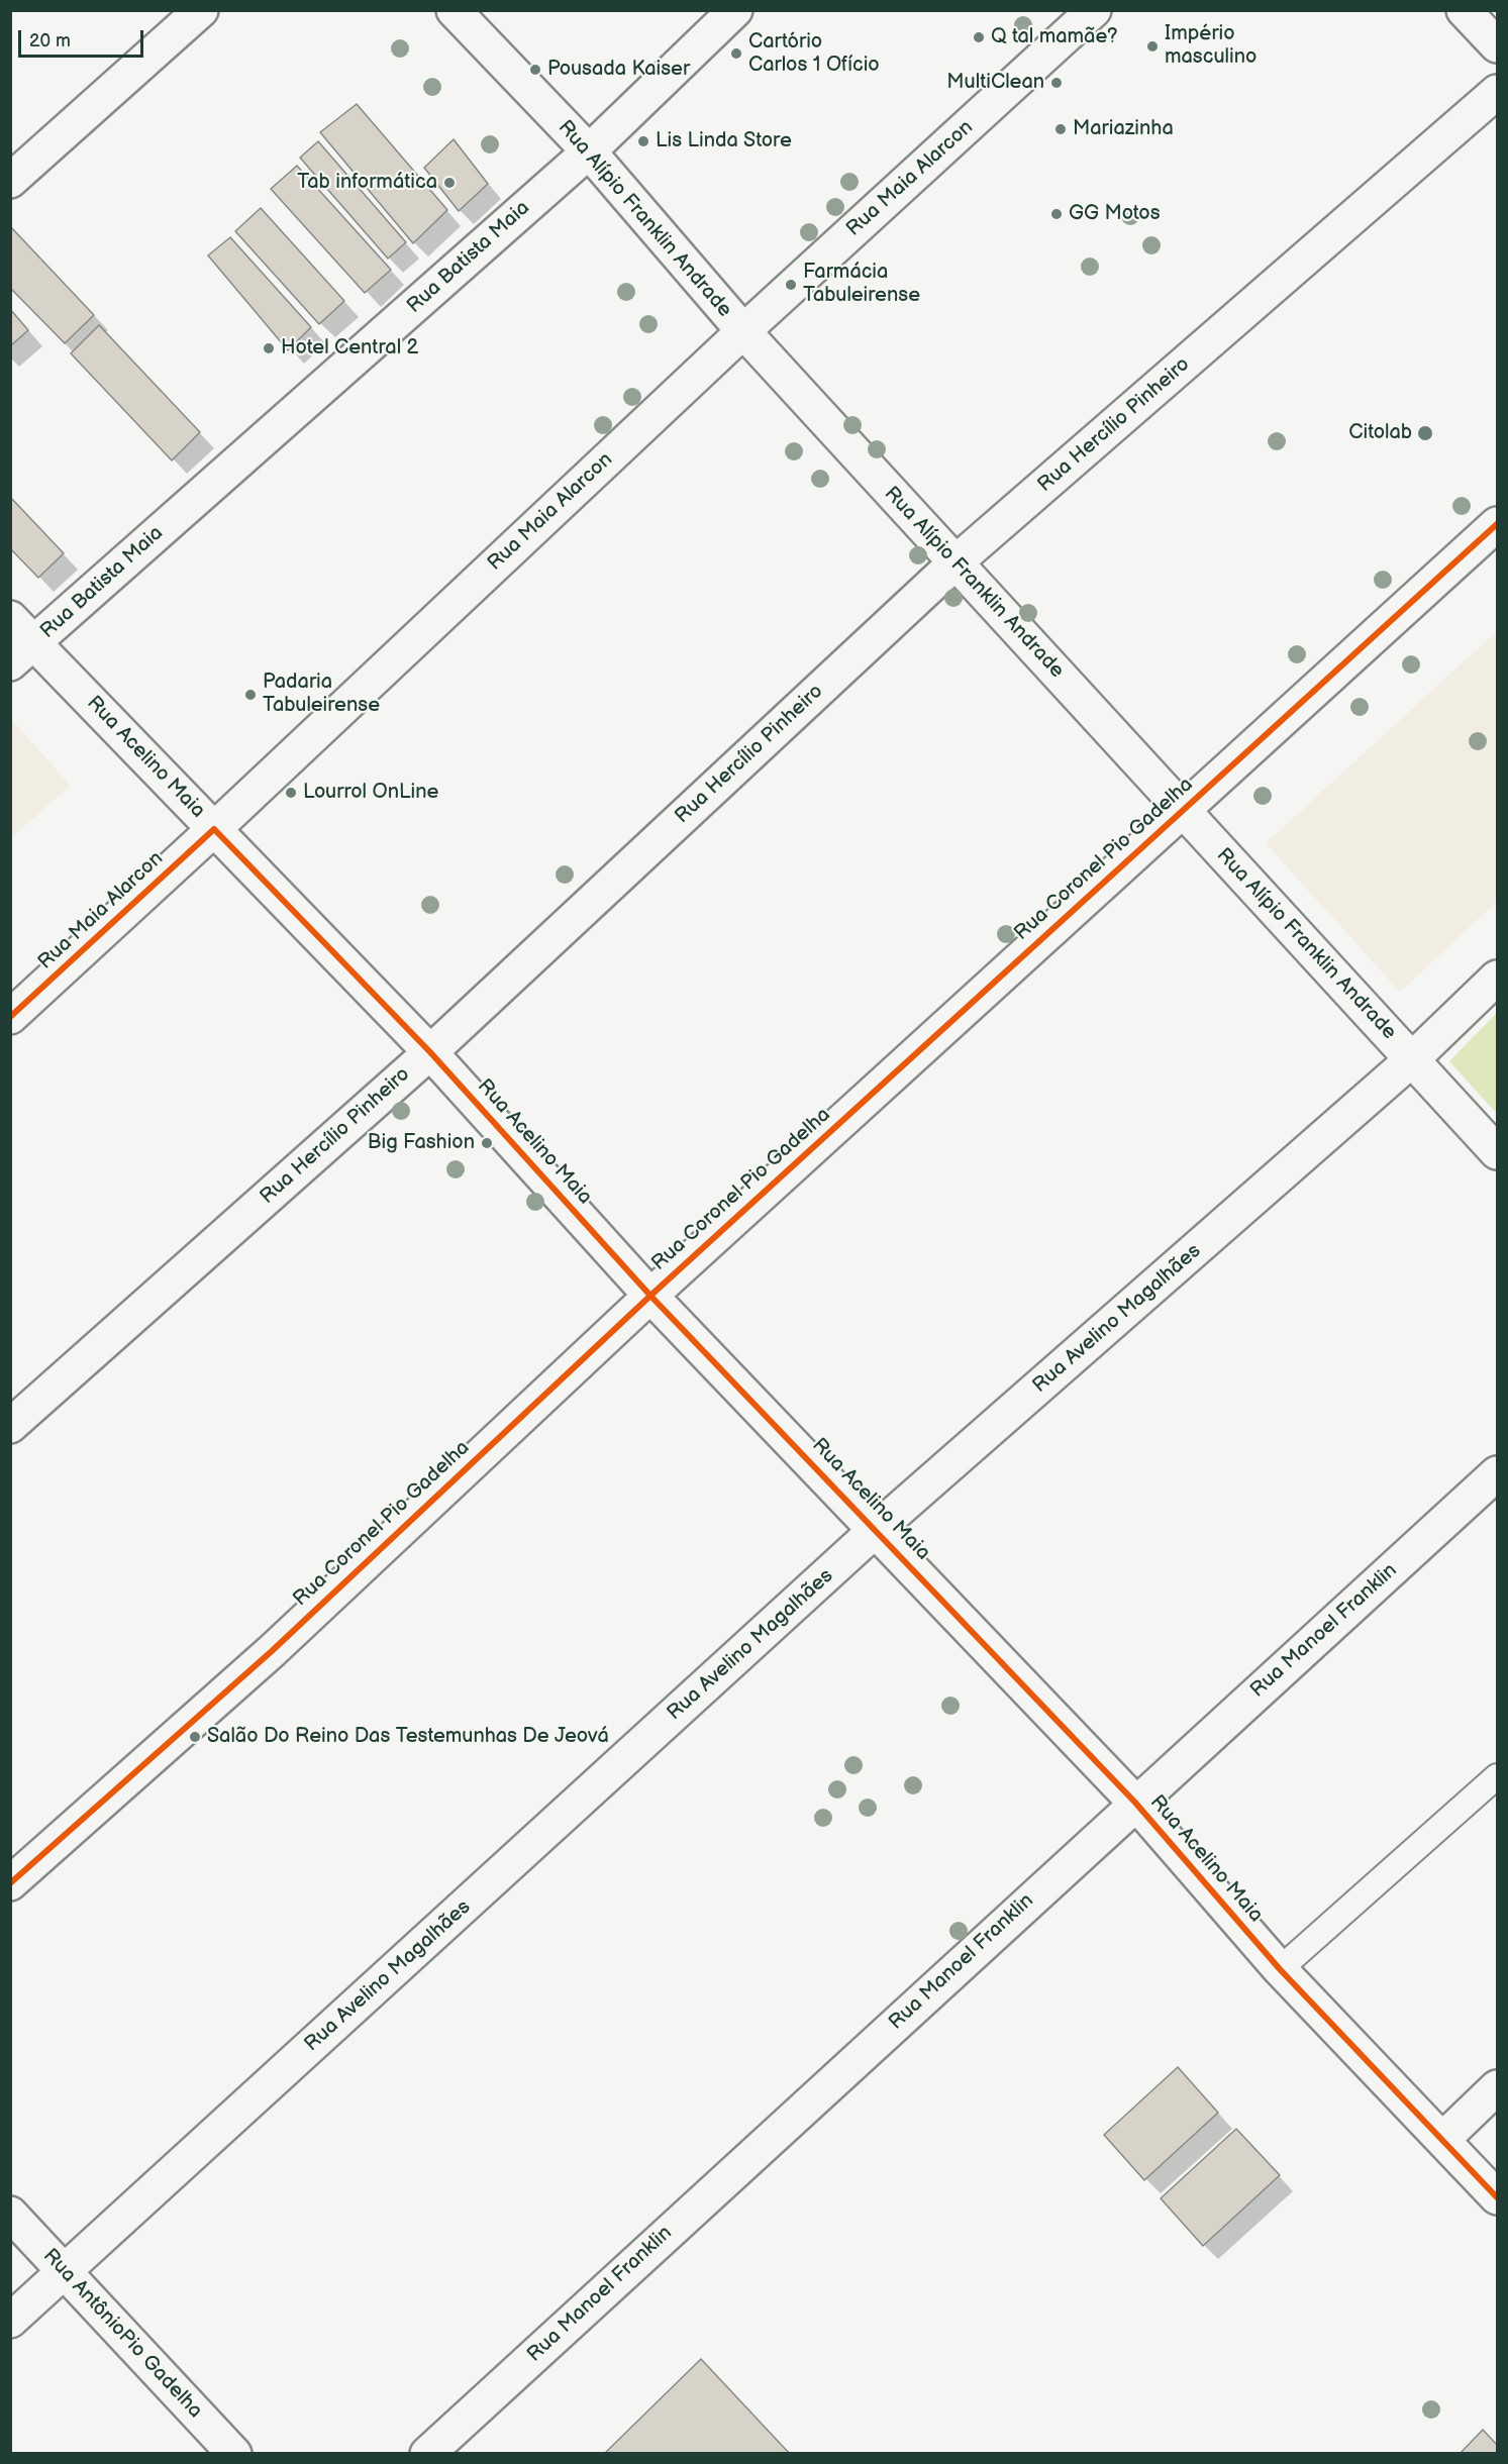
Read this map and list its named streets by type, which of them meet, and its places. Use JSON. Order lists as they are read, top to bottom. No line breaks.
{"streets":{"street":["Rua Maia Alarcon","Rua Alípio Franklin Andrade","Rua Batista Maia","Rua Hercílio Pinheiro","Rua Acelino Maia","Rua Coronel Pio Gadelha","Rua Avelino Magalhães","Rua Manoel Franklin","Rua AntônioPio Gadelha"]},"crossings":[["Rua Maia Alarcon","Rua Alípio Franklin Andrade"],["Rua Maia Alarcon","Rua Acelino Maia"],["Rua Alípio Franklin Andrade","Rua Batista Maia"],["Rua Alípio Franklin Andrade","Rua Hercílio Pinheiro"],["Rua Alípio Franklin Andrade","Rua Coronel Pio Gadelha"],["Rua Alípio Franklin Andrade","Rua Avelino Magalhães"],["Rua Batista Maia","Rua Acelino Maia"],["Rua Hercílio Pinheiro","Rua Acelino Maia"],["Rua Acelino Maia","Rua Coronel Pio Gadelha"],["Rua Acelino Maia","Rua Avelino Magalhães"],["Rua Acelino Maia","Rua Manoel Franklin"],["Rua Avelino Magalhães","Rua AntônioPio Gadelha"]],"places":["Q tal mamãe?","Império masculino","Cartório Carlos 1 Ofício","Pousada Kaiser","MultiClean","Mariazinha","Lis Linda Store","Tab informática","GG Motos","Farmácia Tabuleirense","Hotel Central 2","Citolab","Padaria Tabuleirense","Lourrol OnLine","Big Fashion","Salão Do Reino Das Testemunhas De Jeová"],"scale_bar":"20 m"}
